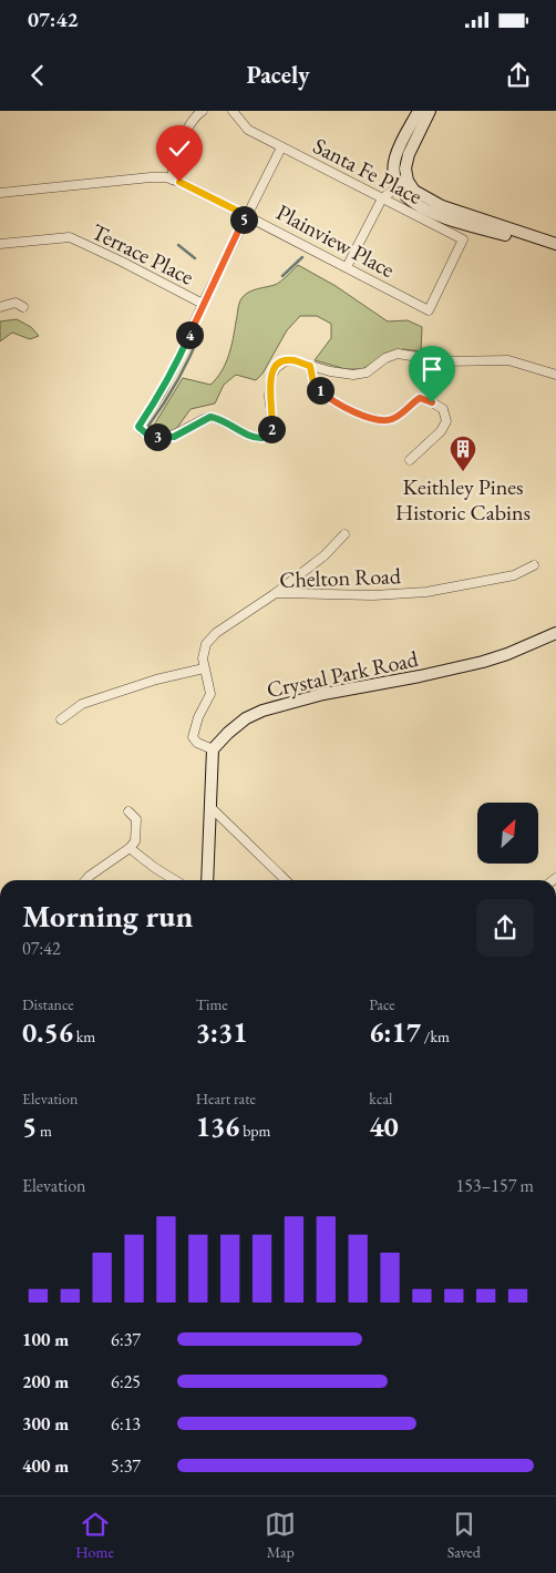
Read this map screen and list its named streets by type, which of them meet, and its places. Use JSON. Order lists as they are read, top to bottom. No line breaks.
{"streets":{"street":["Santa Fe Place","Plainview Place","Terrace Place","Chelton Road","Crystal Park Road"]},"crossings":[["Santa Fe Place","Plainview Place"]],"places":{"building":["Keithley Pines Historic Cabins"]},"north":"top right","page":{"status":"07:42","header":"Pacely","pins":["5","4","1","2","3"],"heading":["Morning run","07:42"],"stats":[["Distance","0.56 km"],["Time","3:31"],["Pace","6:17 /km"],["Elevation","5 m"],["Heart rate","136 bpm"],["kcal","40"]],"chart":["Elevation","153–157 m"],"list":[{"name":"100 m","note":"6:37"},{"name":"200 m","note":"6:25"},{"name":"300 m","note":"6:13"},{"name":"400 m","note":"5:37"}],"tabs":["Home","Map","Saved"]}}
